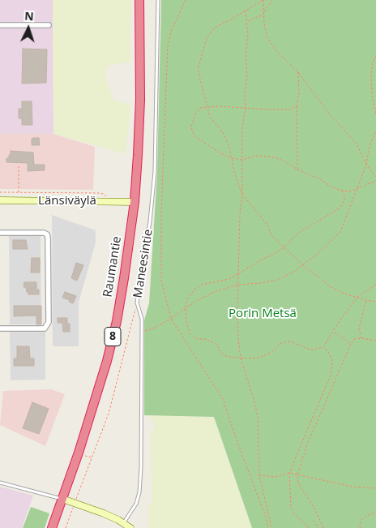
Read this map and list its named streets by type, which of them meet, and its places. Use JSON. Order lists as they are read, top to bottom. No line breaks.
{"streets":{"highway":["Raumantie","8"],"main road":["Länsiväylä"],"lane":["Maneesintie"]},"crossings":[["Länsiväylä","Raumantie"]],"parks":["Porin Metsä"],"north":"top"}
